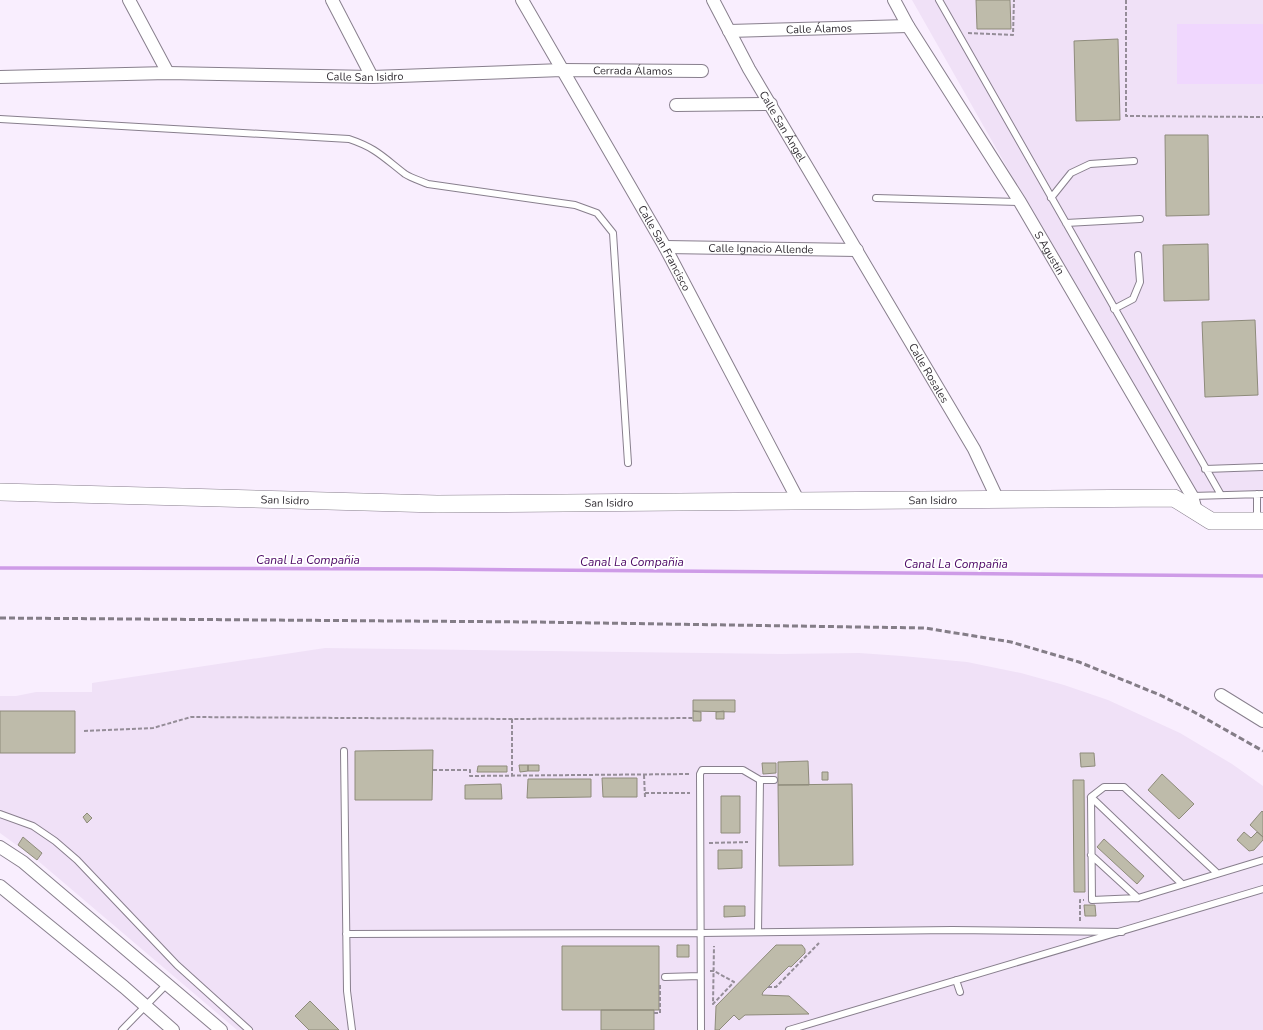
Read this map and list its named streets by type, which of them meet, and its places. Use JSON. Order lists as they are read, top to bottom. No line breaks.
{"streets":{"main road":["San Isidro"],"street":["Calle Álamos","Cerrada Álamos","Calle San Isidro","Calle San Ángel","Calle San Francisco","Calle Ignacio Allende","S Agustín","Calle Rosales"]},"crossings":[["Calle Álamos","Calle San Ángel"],["Calle Álamos","S Agustín"],["Cerrada Álamos","Calle San Isidro"],["Cerrada Álamos","Calle San Francisco"],["Calle San Isidro","Calle San Francisco"],["Calle San Ángel","Calle Ignacio Allende"],["Calle San Ángel","Calle Rosales"],["Calle San Francisco","Calle Ignacio Allende"],["Calle San Francisco","San Isidro"],["Calle Ignacio Allende","Calle Rosales"],["S Agustín","San Isidro"],["Calle Rosales","San Isidro"]],"water":["Canal La Compañia"]}
